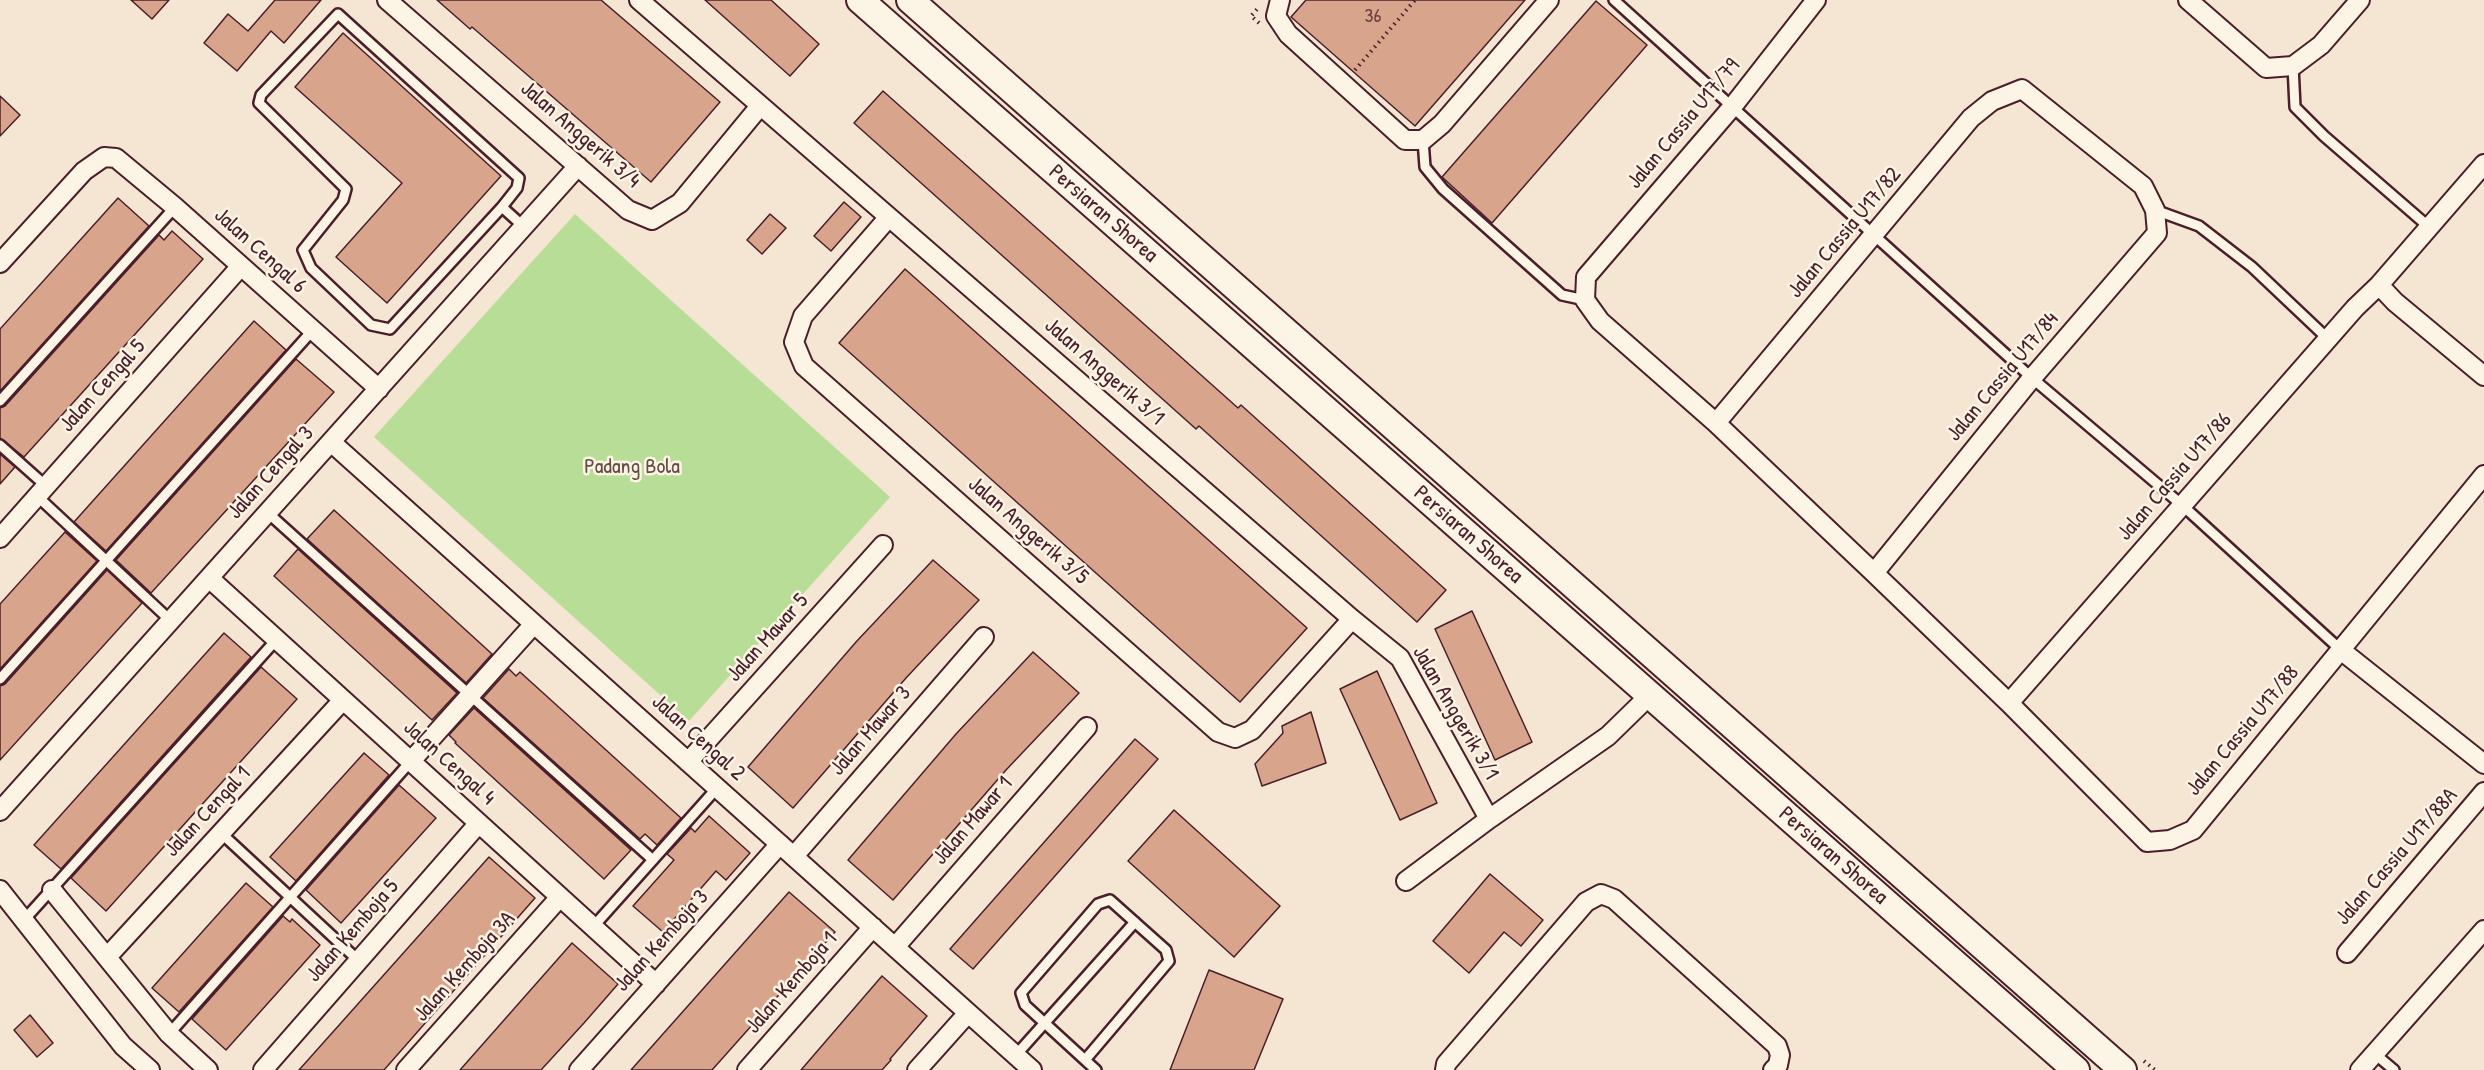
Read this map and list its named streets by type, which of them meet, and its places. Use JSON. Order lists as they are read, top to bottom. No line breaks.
{"streets":{"main road":["Persiaran Shorea"],"street":["Jalan Cassia U17/79","Jalan Anggerik 3/4","Jalan Cassia U17/82","Jalan Cengal 6","Jalan Anggerik 3/1","Jalan Cassia U17/84","Jalan Cengal 5","Jalan Cengal 3","Jalan Cassia U17/86","Jalan Anggerik 3/5","Jalan Mawar 5","Jalan Mawar 3","Jalan Cassia U17/88","Jalan Cengal 2","Jalan Cengal 4","Jalan Cengal 1","Jalan Mawar 1","Jalan Cassia U17/88A","Jalan Kemboja 5","Jalan Kemboja 3","Jalan Kemboja 3A","Jalan Kemboja 1"]},"crossings":[["Jalan Anggerik 3/4","Jalan Anggerik 3/1"],["Jalan Anggerik 3/4","Jalan Cengal 3"],["Jalan Cassia U17/82","Jalan Cassia U17/84"],["Jalan Cengal 6","Jalan Cengal 5"],["Jalan Cengal 6","Jalan Cengal 3"],["Jalan Anggerik 3/1","Jalan Anggerik 3/5"],["Jalan Cengal 3","Jalan Cengal 2"],["Jalan Cengal 3","Jalan Cengal 4"],["Jalan Cassia U17/86","Jalan Cassia U17/88"],["Jalan Mawar 5","Jalan Cengal 2"],["Jalan Mawar 3","Jalan Cengal 2"],["Jalan Mawar 3","Jalan Kemboja 3"],["Jalan Cengal 2","Jalan Mawar 1"],["Jalan Cengal 2","Jalan Kemboja 3"],["Jalan Cengal 2","Jalan Kemboja 1"],["Jalan Cengal 4","Jalan Cengal 1"],["Jalan Cengal 4","Jalan Kemboja 5"],["Jalan Cengal 4","Jalan Kemboja 3"],["Jalan Cengal 4","Jalan Kemboja 3A"]],"parks":["Padang Bola"],"house_numbers":["36"]}
